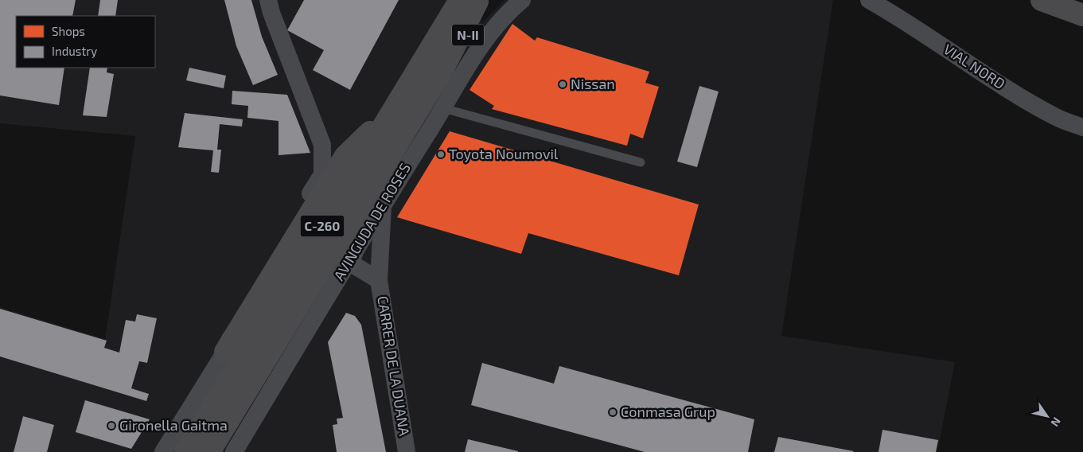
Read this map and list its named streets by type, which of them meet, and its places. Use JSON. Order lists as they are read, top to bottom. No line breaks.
{"streets":{"highway":["N-II","C-260"],"street":["VIAL NORD","AVINGUDA DE ROSES","CARRER DE LA DUANA"]},"crossings":[["N-II","C-260"],["AVINGUDA DE ROSES","CARRER DE LA DUANA"]],"places":["Nissan","Toyota Noumovil","Conmasa Grup","Gironella Gaitma"],"legend":["Shops","Industry"],"north":"bottom right"}
